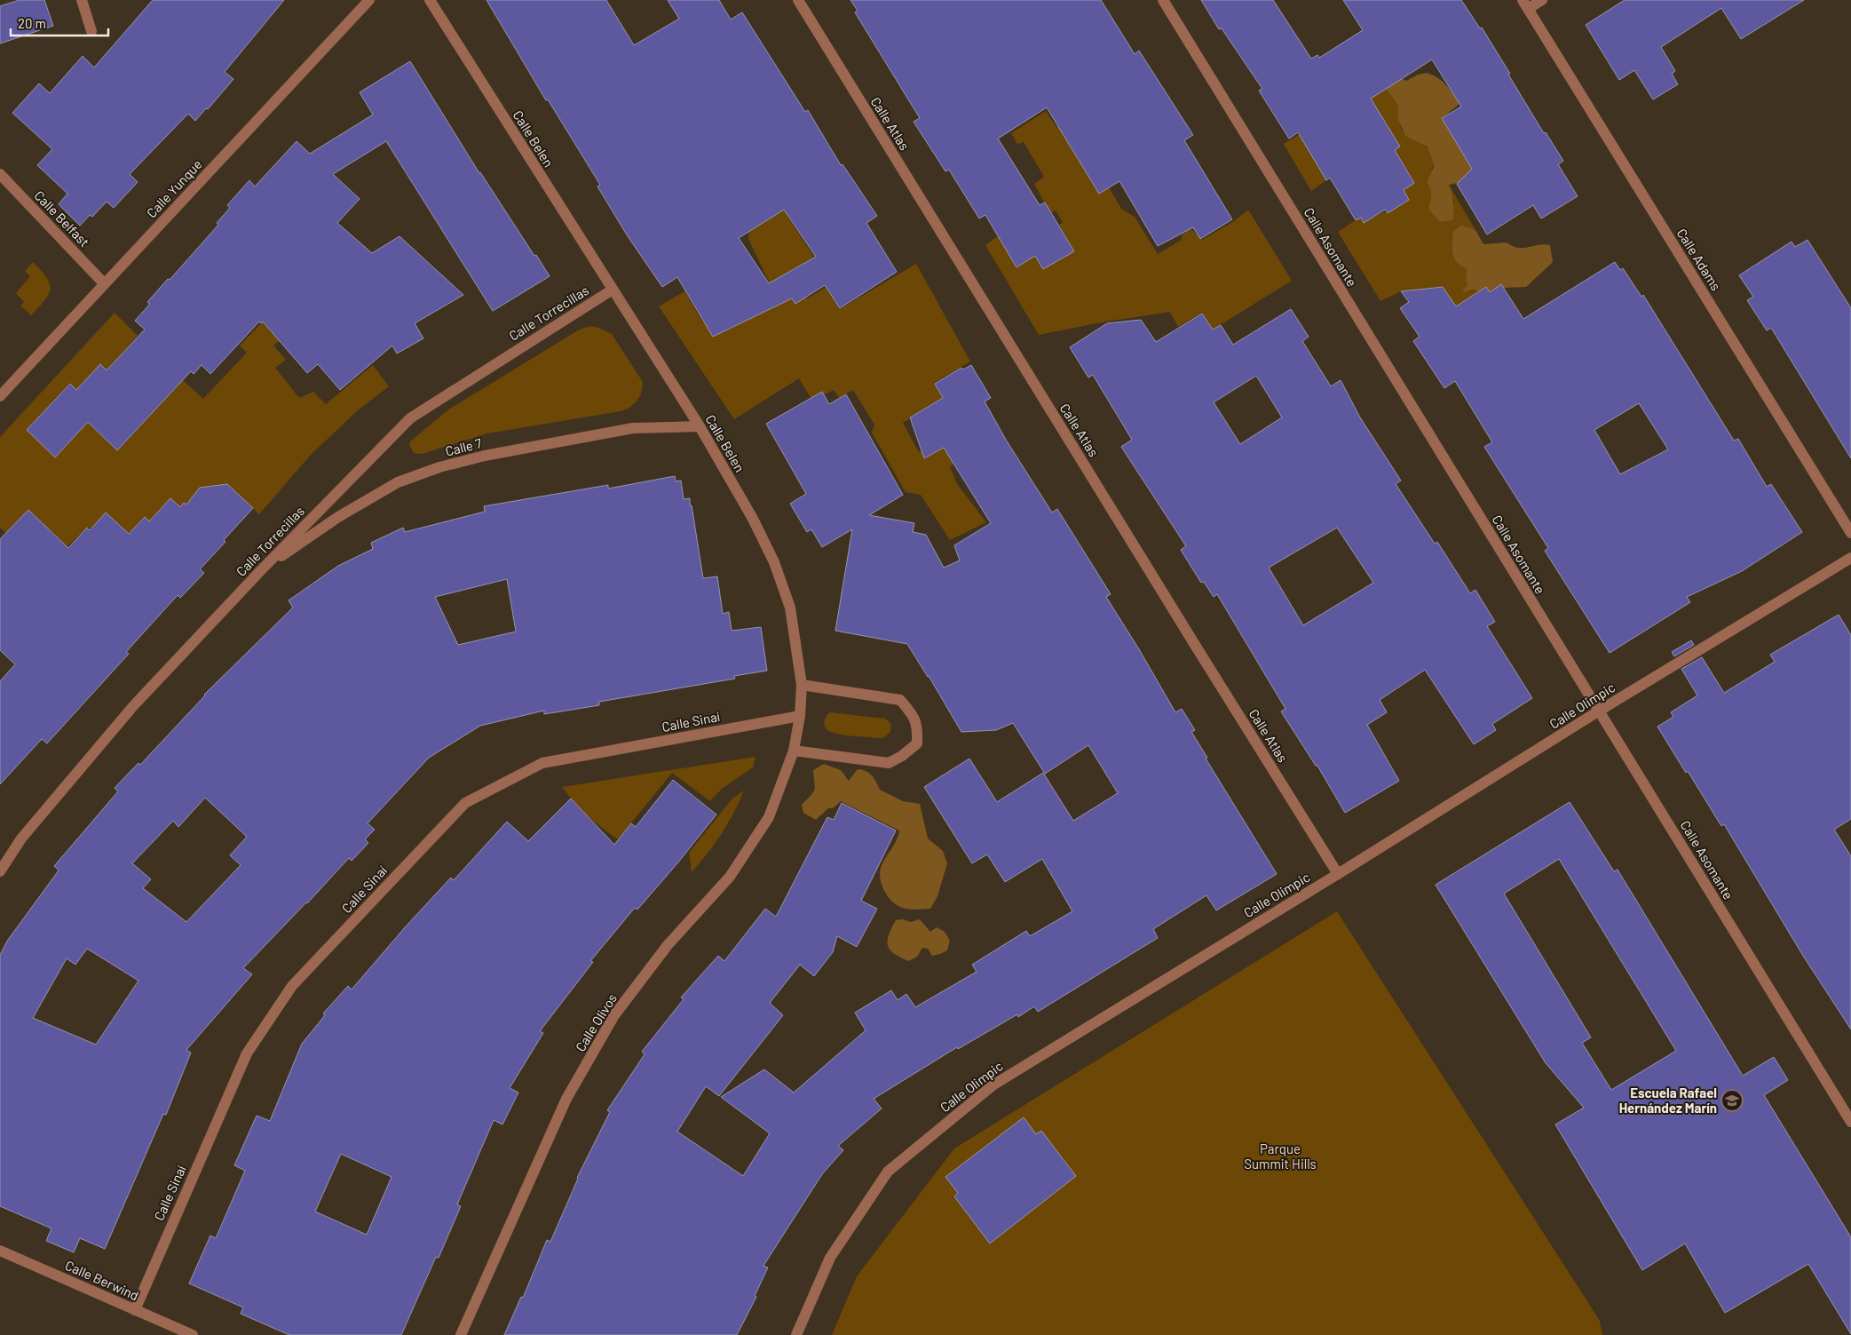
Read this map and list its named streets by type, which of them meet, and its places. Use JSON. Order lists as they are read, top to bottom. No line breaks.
{"streets":{"street":["Calle Atlas","Calle Belen","Calle Yunque","Calle Belfast","Calle Asomante","Calle Adams","Calle Torrecillas","Calle 7","Calle Olimpic","Calle Sinaí","Calle Olivos","Calle Berwind"]},"crossings":[["Calle Atlas","Calle Olimpic"],["Calle Belen","Calle Torrecillas"],["Calle Belen","Calle 7"],["Calle Belen","Calle Sinaí"],["Calle Belen","Calle Olivos"],["Calle Yunque","Calle Belfast"],["Calle Asomante","Calle Olimpic"],["Calle Torrecillas","Calle 7"],["Calle Sinaí","Calle Olivos"],["Calle Sinaí","Calle Berwind"]],"parks":["Parque Summit Hills"],"places":{"school or university":["Escuela Rafael Hernández Marín"]},"scale_bar":"20 m"}
